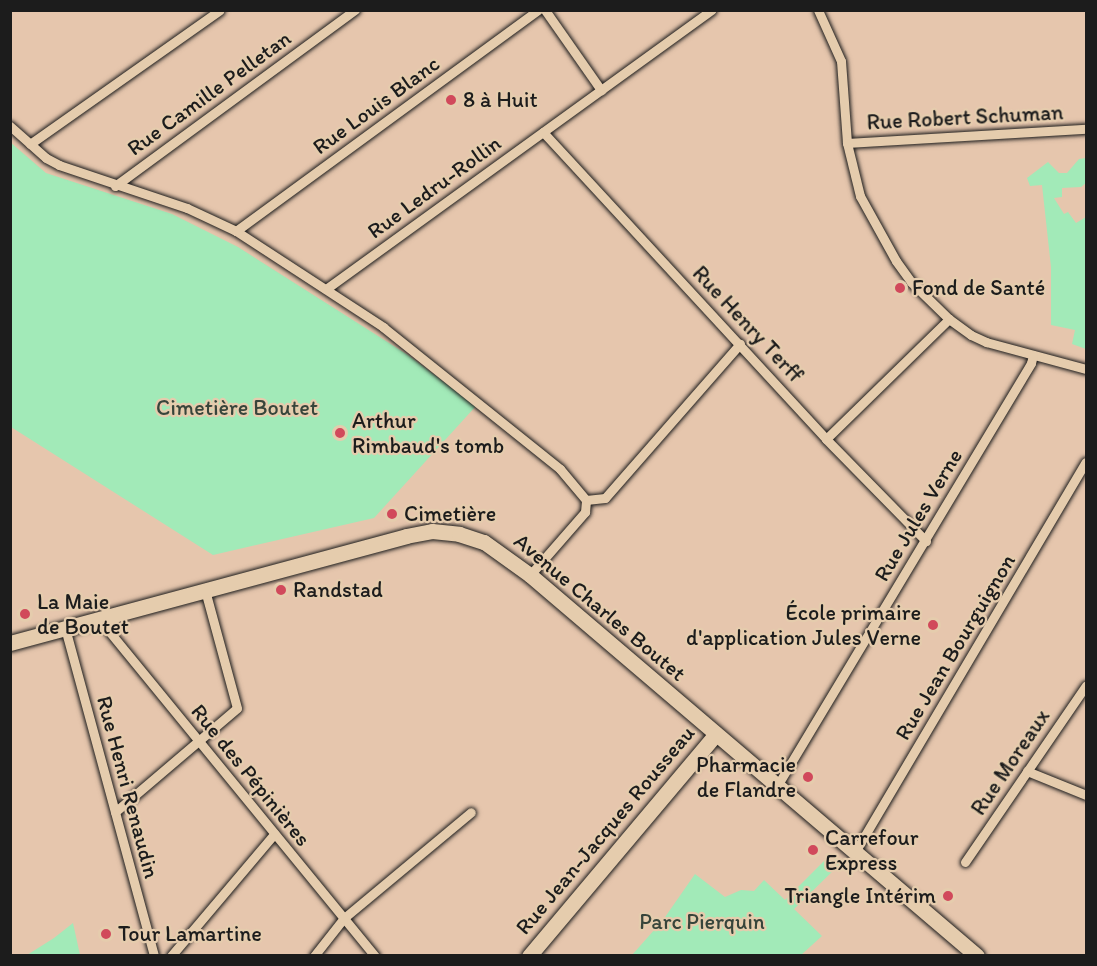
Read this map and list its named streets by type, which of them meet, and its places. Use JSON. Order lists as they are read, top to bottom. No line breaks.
{"streets":{"main road":["Avenue Charles Boutet","Rue Jean-Jacques Rousseau"],"street":["Rue Camille Pelletan","Rue Louis Blanc","Rue Robert Schuman","Rue Ledru-Rollin","Rue Henry Terff","Rue Jules Verne","Rue Jean Bourguignon","Rue Moreaux","Rue des Pépinières","Rue Henri Renaudin"]},"crossings":[["Rue Ledru-Rollin","Rue Henry Terff"],["Rue Henry Terff","Rue Jules Verne"],["Rue Jules Verne","Avenue Charles Boutet"],["Avenue Charles Boutet","Rue Jean Bourguignon"],["Avenue Charles Boutet","Rue des Pépinières"],["Avenue Charles Boutet","Rue Henri Renaudin"],["Avenue Charles Boutet","Rue Jean-Jacques Rousseau"]],"parks":["Cimetière Boutet","Parc Pierquin"],"places":["8 à Huit","Fond de Santé","Arthur Rimbaud's tomb","Cimetière","Randstad","La Maie de Boutet","École primaire d'application Jules Verne","Pharmacie de Flandre","Carrefour Express","Triangle Intérim","Tour Lamartine"]}
